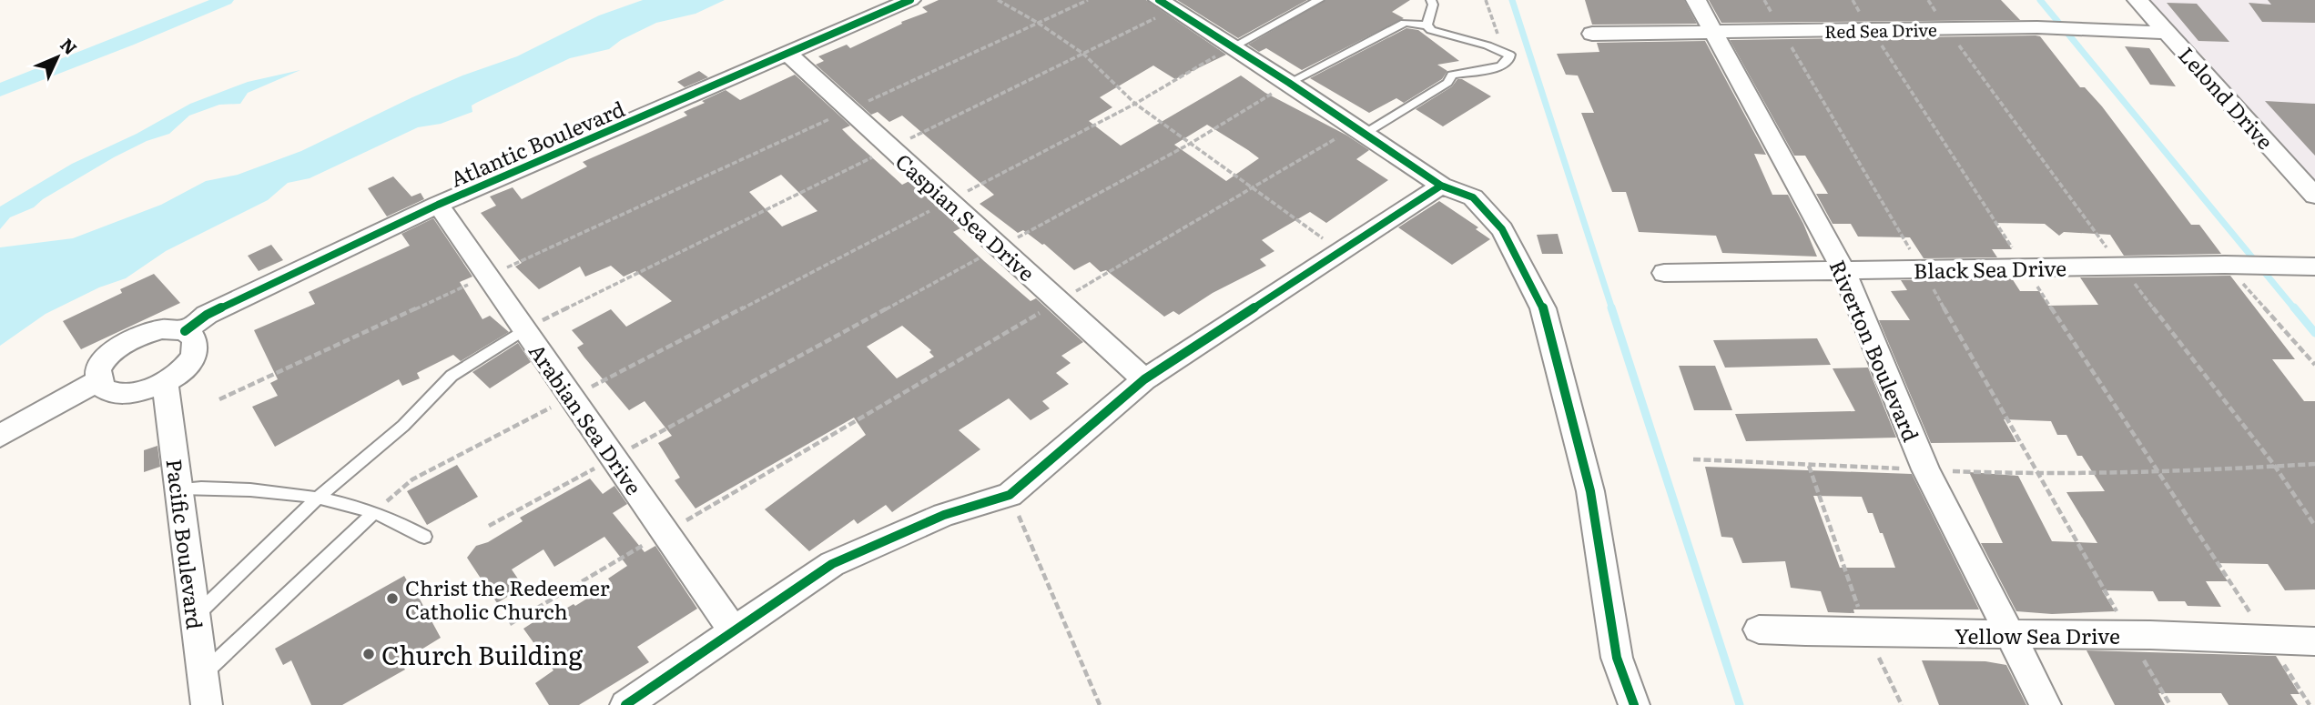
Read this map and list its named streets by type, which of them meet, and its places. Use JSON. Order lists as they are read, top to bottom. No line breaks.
{"streets":{"street":["Red Sea Drive","Lelond Drive","Atlantic Boulevard","Caspian Sea Drive","Black Sea Drive","Riverton Boulevard","Arabian Sea Drive","Pacific Boulevard","Yellow Sea Drive"]},"crossings":[["Red Sea Drive","Lelond Drive"],["Red Sea Drive","Riverton Boulevard"],["Atlantic Boulevard","Caspian Sea Drive"],["Atlantic Boulevard","Arabian Sea Drive"],["Black Sea Drive","Riverton Boulevard"],["Riverton Boulevard","Yellow Sea Drive"]],"places":["Christ the Redeemer Catholic Church","Church Building"],"north":"top right"}
